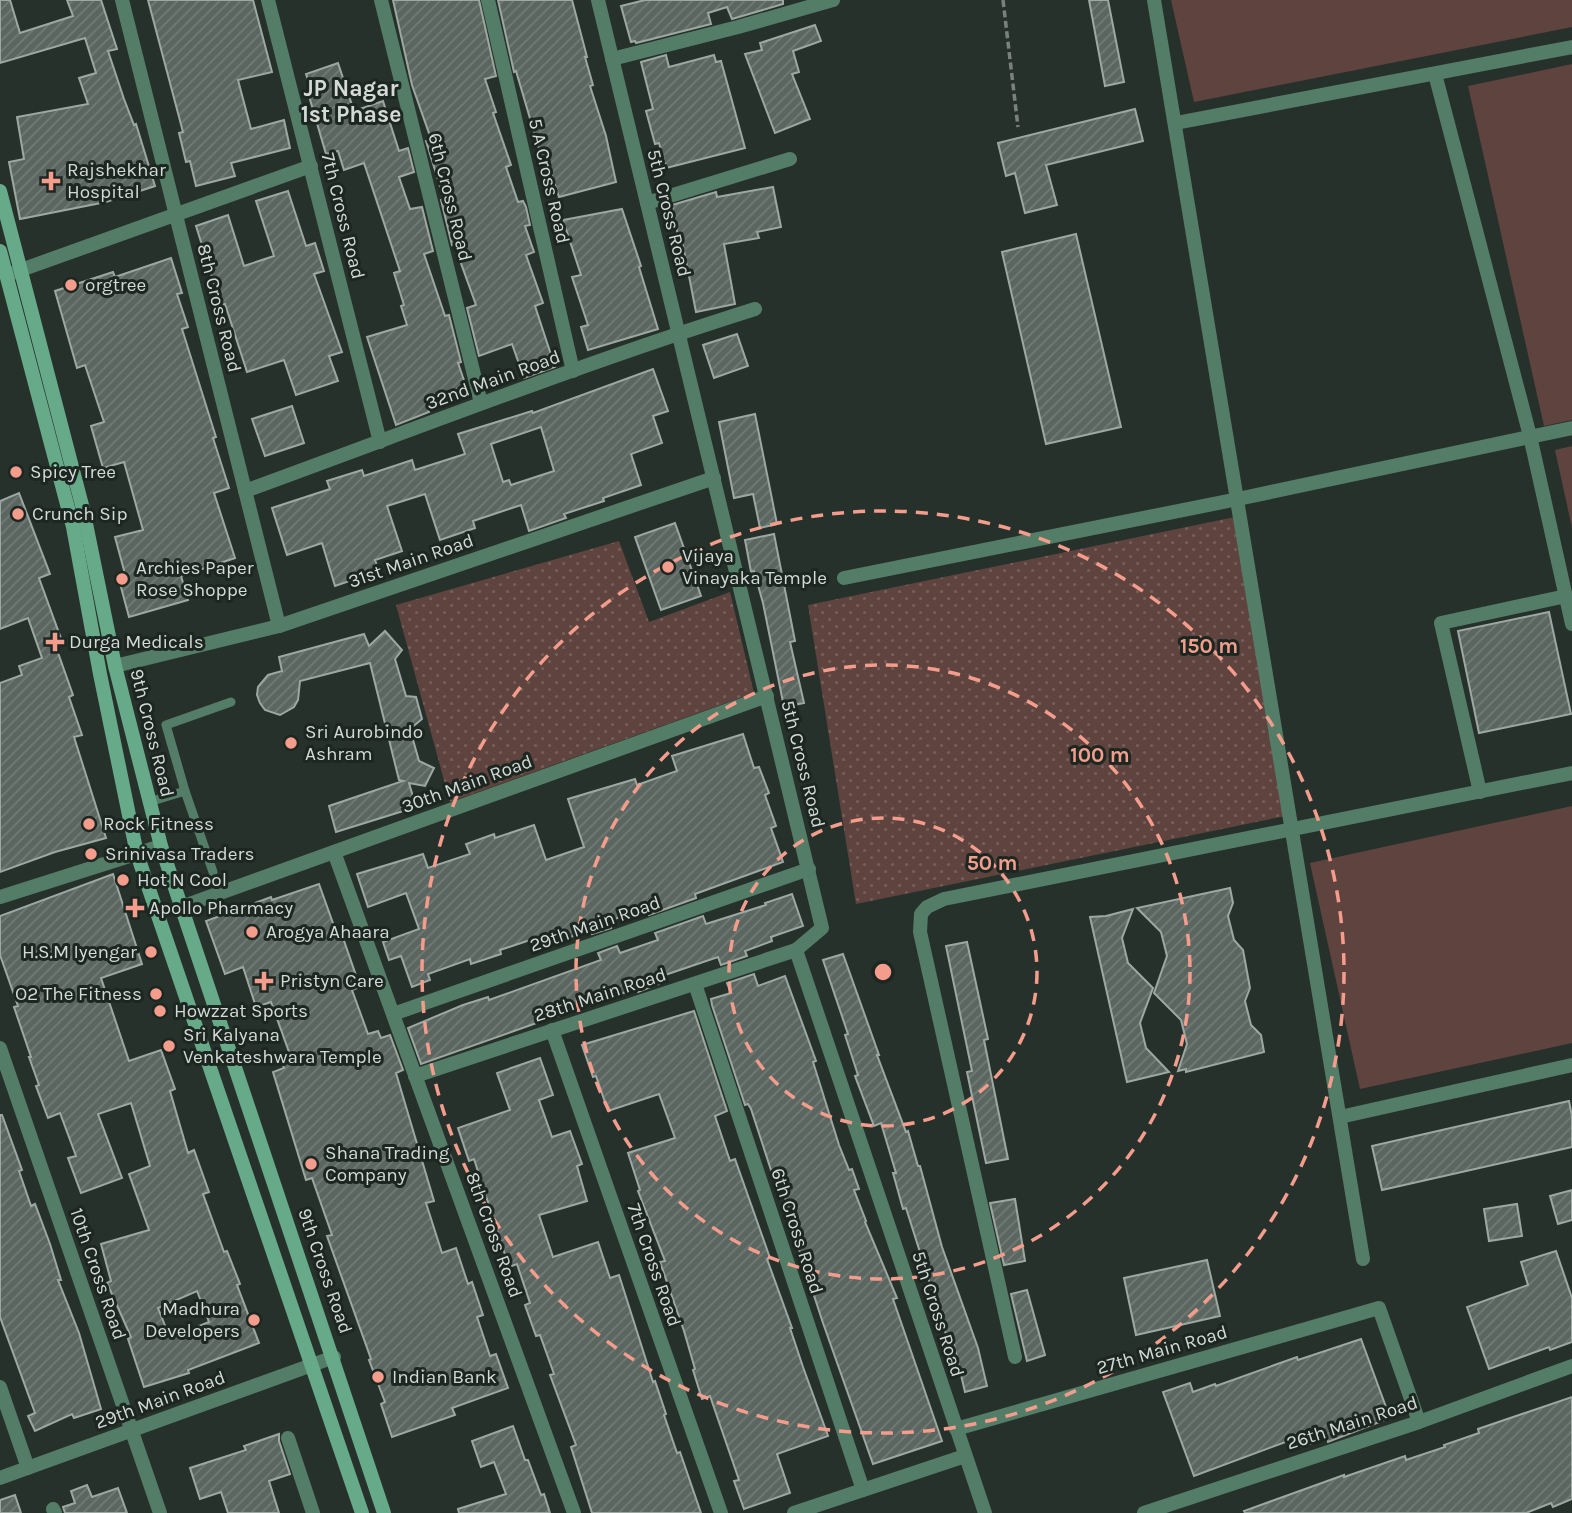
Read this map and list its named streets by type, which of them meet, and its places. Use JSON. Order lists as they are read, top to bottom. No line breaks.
{"streets":{"main road":["9th Cross Road"],"street":["5 A Cross Road","6th Cross Road","5th Cross Road","7th Cross Road","8th Cross Road","32nd Main Road","31st Main Road","30th Main Road","29th Main Road","28th Main Road","10th Cross Road","27th Main Road","26th Main Road"]},"crossings":[["5 A Cross Road","32nd Main Road"],["6th Cross Road","32nd Main Road"],["6th Cross Road","28th Main Road"],["5th Cross Road","32nd Main Road"],["5th Cross Road","31st Main Road"],["5th Cross Road","30th Main Road"],["5th Cross Road","29th Main Road"],["5th Cross Road","28th Main Road"],["5th Cross Road","27th Main Road"],["7th Cross Road","32nd Main Road"],["7th Cross Road","28th Main Road"],["8th Cross Road","32nd Main Road"],["8th Cross Road","31st Main Road"],["8th Cross Road","30th Main Road"],["8th Cross Road","29th Main Road"],["8th Cross Road","28th Main Road"],["31st Main Road","9th Cross Road"],["9th Cross Road","30th Main Road"],["9th Cross Road","29th Main Road"],["29th Main Road","10th Cross Road"],["27th Main Road","26th Main Road"]],"districts":["JP Nagar 1st Phase"],"places":{"health":["Rajshekhar Hospital","Durga Medicals","Apollo Pharmacy","Pristyn Care"],"other":["orgtree","Spicy Tree","Crunch Sip","Vijaya Vinayaka Temple","Archies Paper Rose Shoppe","Sri Aurobindo Ashram","Rock Fitness","Srinivasa Traders","Hot N Cool","Arogya Ahaara","H.S.M Iyengar","O2 The Fitness","Howzzat Sports","Sri Kalyana Venkateshwara Temple","Shana Trading Company","Madhura Developers","Indian Bank"]},"rings":["150 m","100 m","50 m"]}
